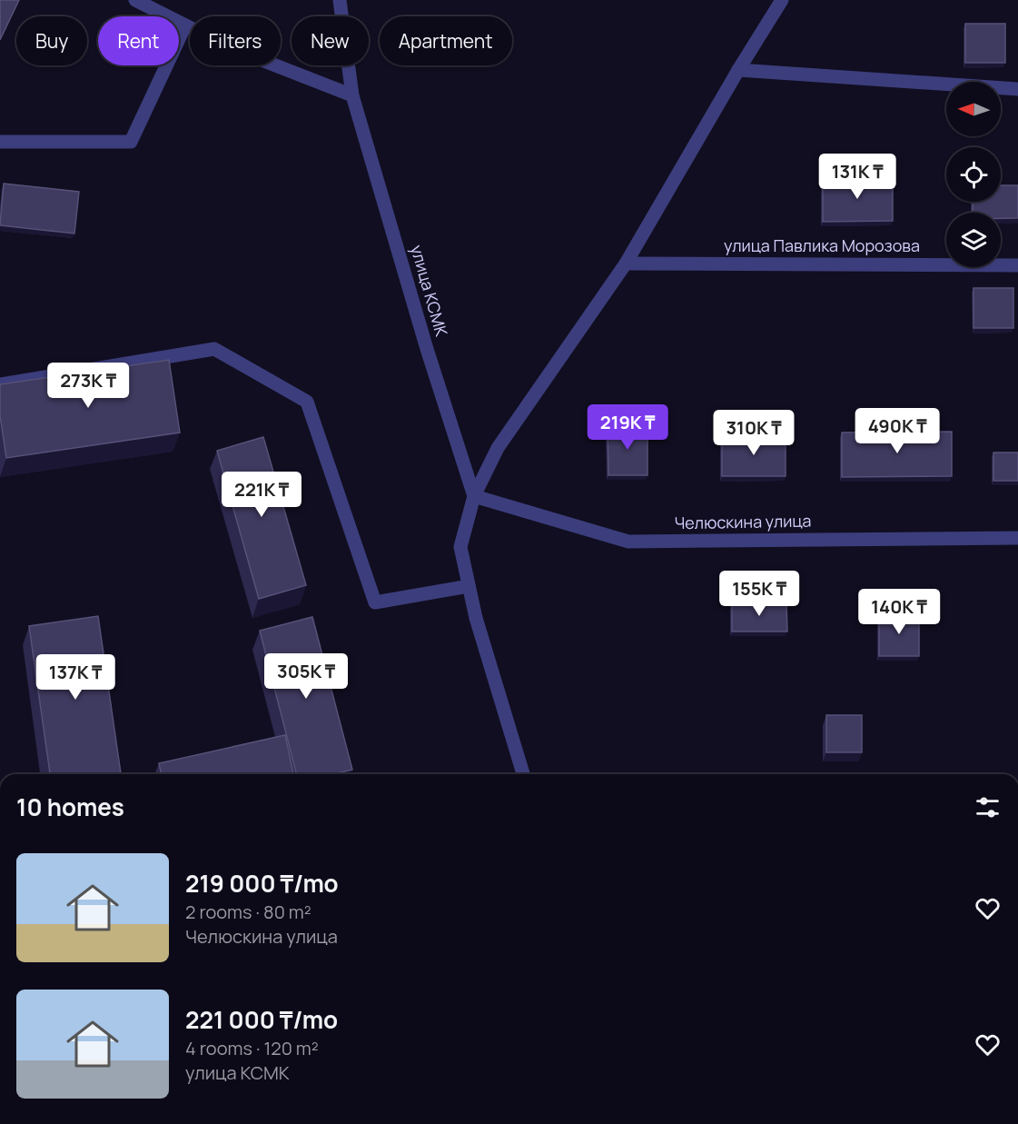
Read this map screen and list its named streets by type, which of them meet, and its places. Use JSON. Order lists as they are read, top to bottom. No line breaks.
{"streets":{"street":["улица Павлика Морозова","улица КСМК","Челюскина улица"]},"crossings":[["улица КСМК","Челюскина улица"]],"north":"left","page":{"chip":["Buy","Rent","Filters","New","Apartment"],"price":["131K ₸","273K ₸","219K ₸","490K ₸","310K ₸","221K ₸","155K ₸","140K ₸","305K ₸","137K ₸"],"heading":"10 homes","list":[{"name":"219 000 ₸/mo","note":"2 rooms · 80 m² · Челюскина улица"},{"name":"221 000 ₸/mo","note":"4 rooms · 120 m² · улица КСМК"}]}}
